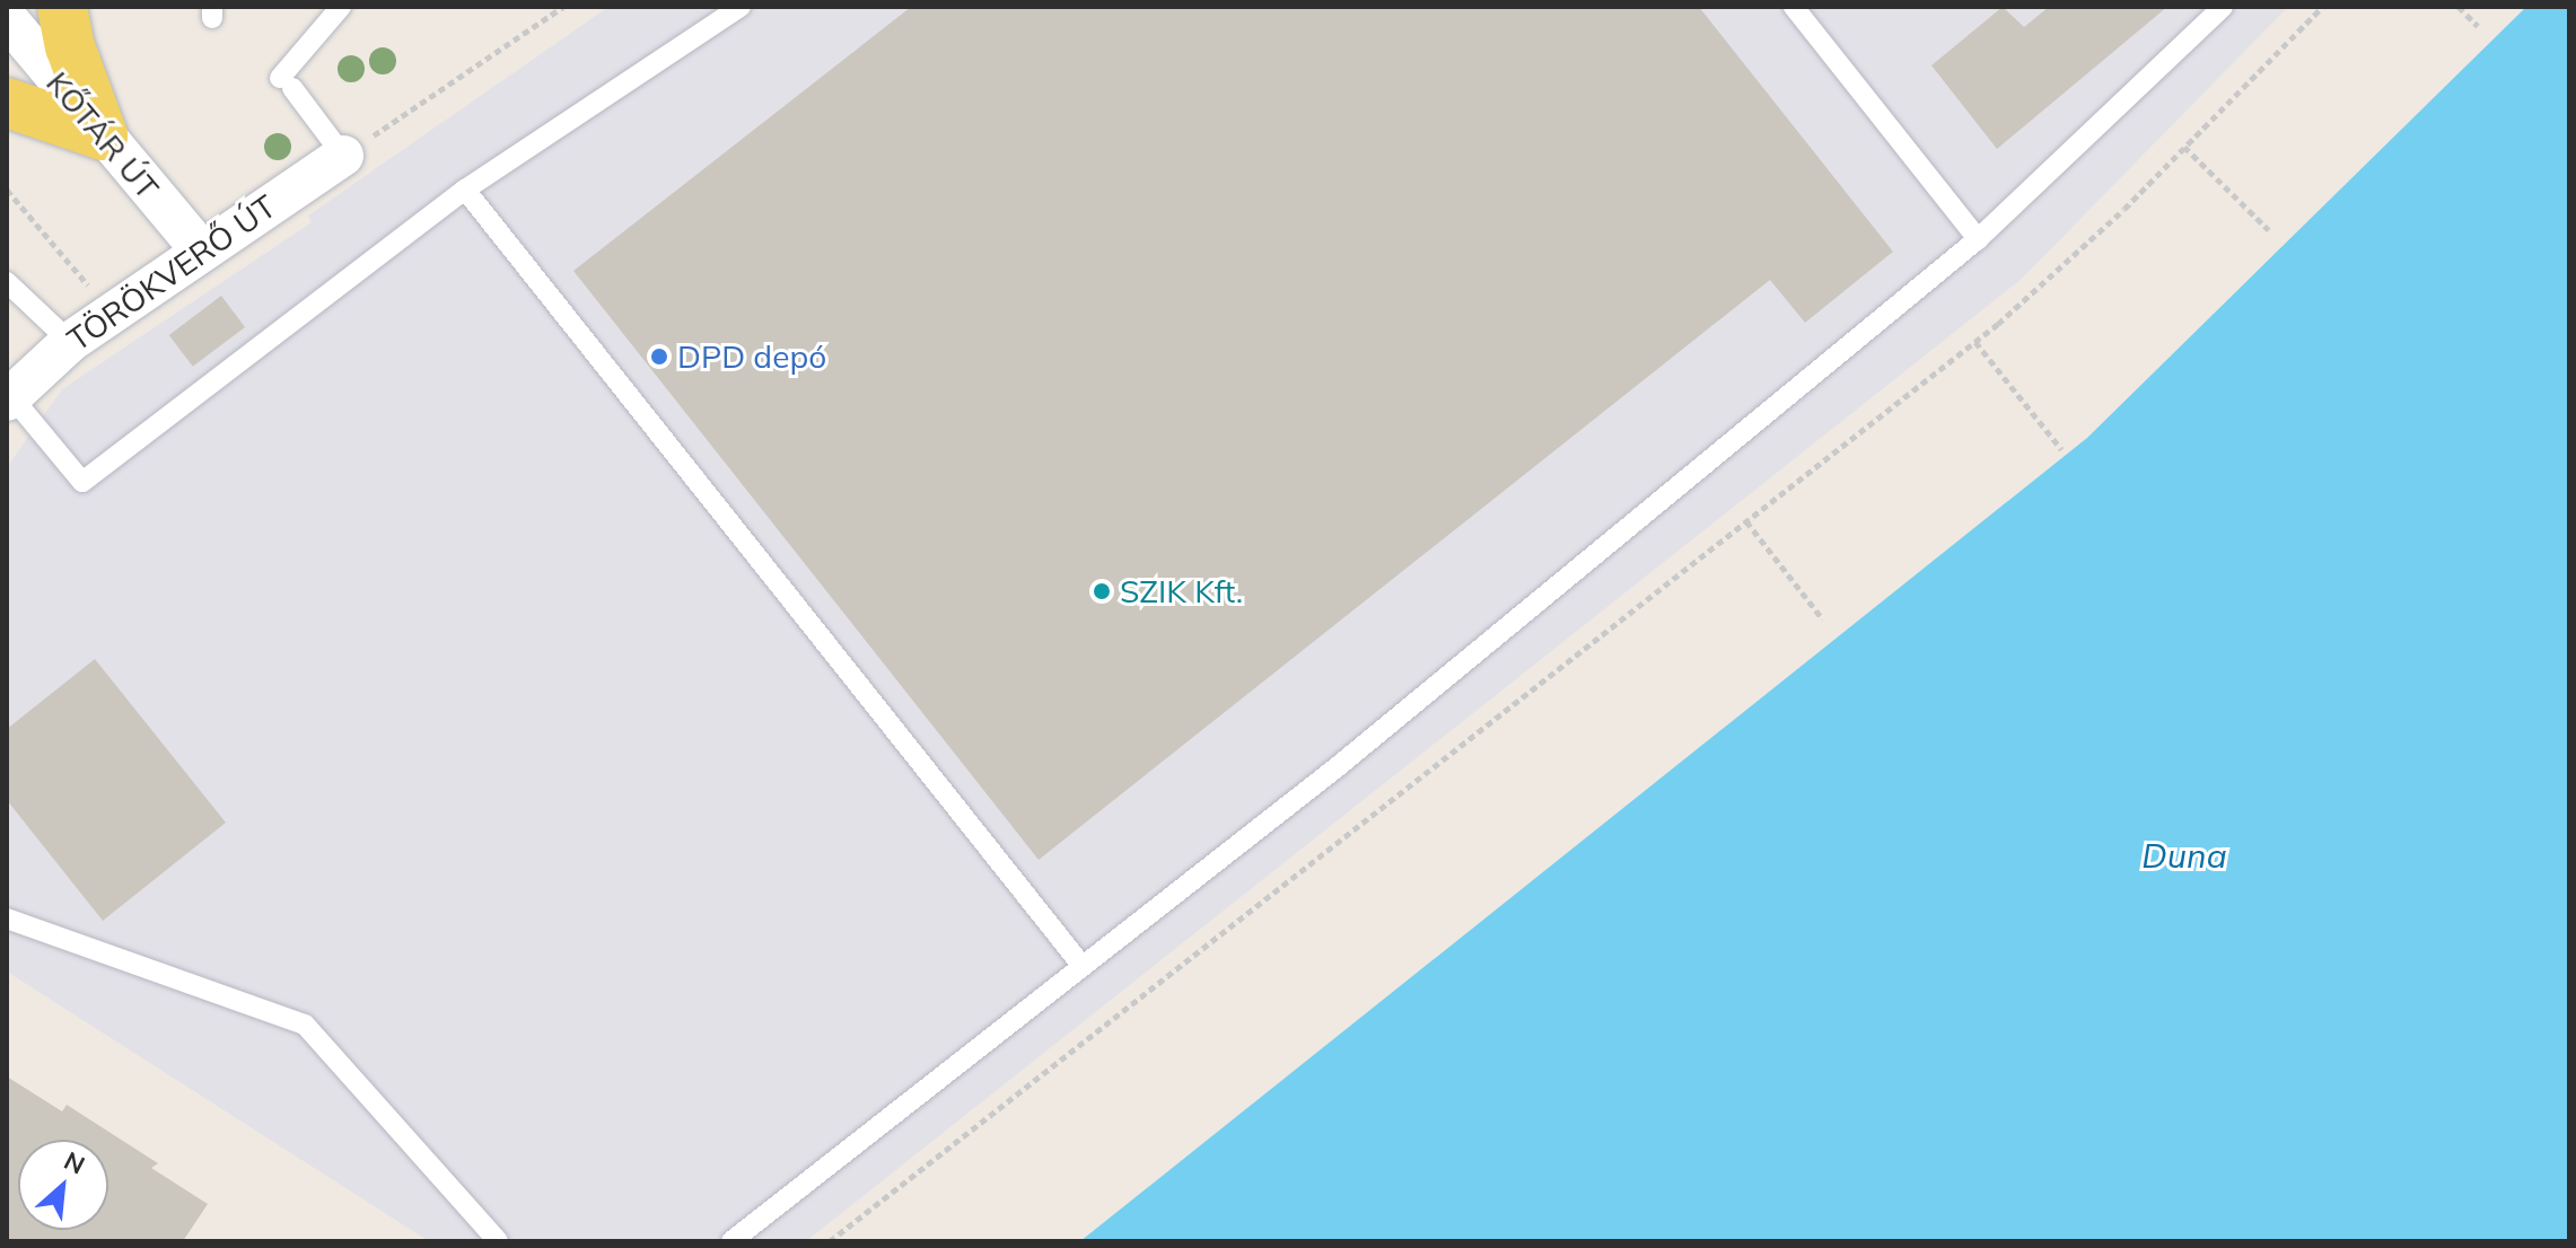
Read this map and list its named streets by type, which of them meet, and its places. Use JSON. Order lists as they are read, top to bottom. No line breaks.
{"streets":{"street":["KŐTÁR ÚT","TÖRÖKVERŐ ÚT"]},"crossings":[["KŐTÁR ÚT","TÖRÖKVERŐ ÚT"]],"water":["Duna"],"places":["DPD depó","SZIK Kft."],"north":"top right"}
